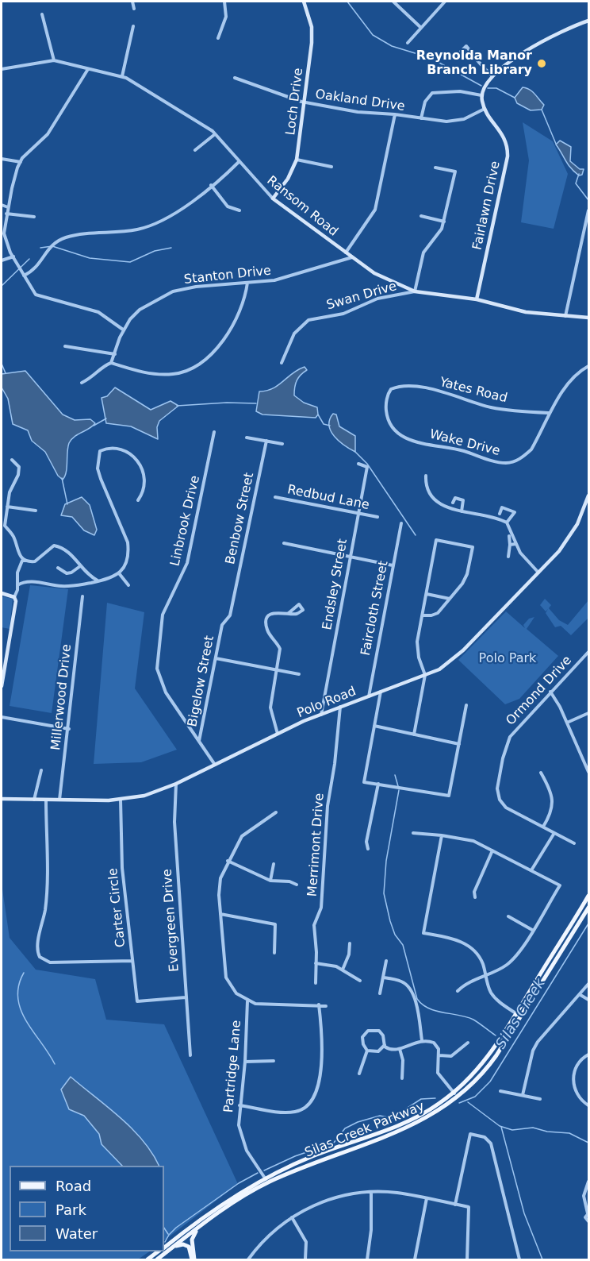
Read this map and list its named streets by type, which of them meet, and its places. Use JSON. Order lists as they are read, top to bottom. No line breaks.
{"streets":{"main road":["Silas Creek Parkway"],"street":["Oakland Drive","Loch Drive","Fairlawn Drive","Ransom Road","Stanton Drive","Swan Drive","Yates Road","Wake Drive","Redbud Lane","Benbow Street","Linbrook Drive","Endsley Street","Faircloth Street","Bigelow Street","Ormond Drive","Millerwood Drive","Polo Road","Merrimont Drive","Carter Circle","Evergreen Drive","Partridge Lane"]},"crossings":[["Oakland Drive","Loch Drive"],["Oakland Drive","Fairlawn Drive"],["Loch Drive","Ransom Road"],["Fairlawn Drive","Ransom Road"],["Ransom Road","Stanton Drive"],["Ransom Road","Swan Drive"],["Yates Road","Wake Drive"],["Redbud Lane","Endsley Street"],["Benbow Street","Bigelow Street"],["Linbrook Drive","Bigelow Street"],["Linbrook Drive","Polo Road"],["Endsley Street","Polo Road"],["Faircloth Street","Polo Road"],["Millerwood Drive","Polo Road"],["Polo Road","Merrimont Drive"],["Polo Road","Carter Circle"],["Polo Road","Evergreen Drive"],["Partridge Lane","Silas Creek Parkway"]],"water":["Silas Creek"],"parks":["Polo Park"],"places":["Reynolda Manor Branch Library"],"legend":["Road","Park","Water"]}
